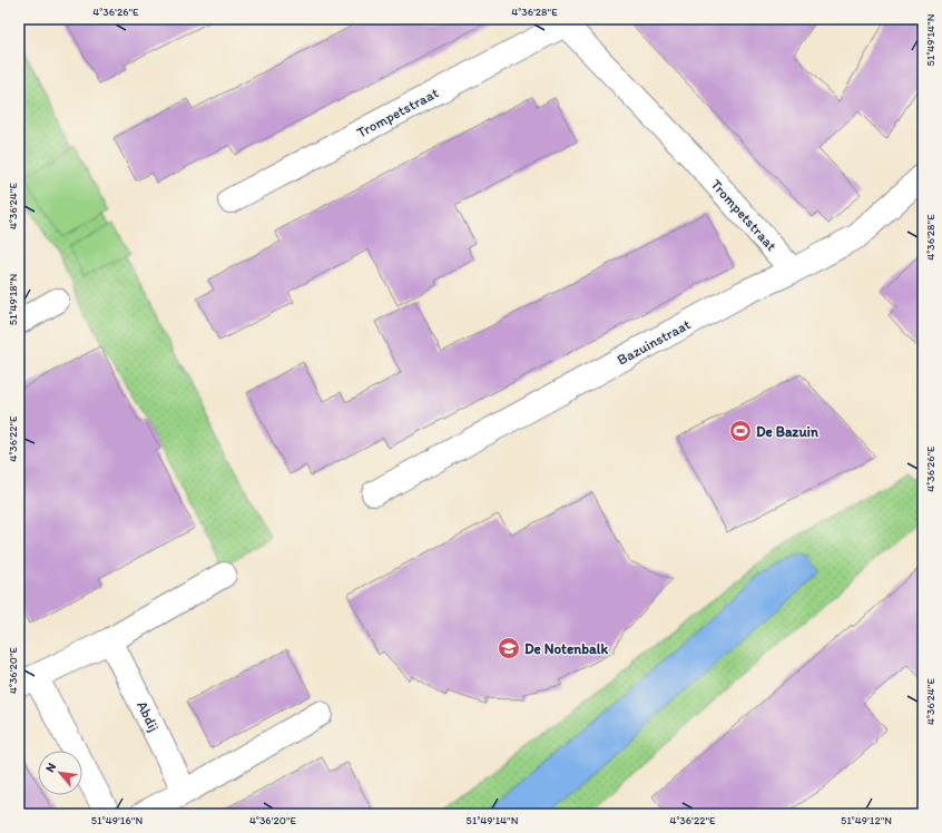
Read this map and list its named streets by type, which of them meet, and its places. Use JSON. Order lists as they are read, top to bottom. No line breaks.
{"streets":{"street":["Trompetstraat","Bazuinstraat","Abdij"]},"crossings":[["Trompetstraat","Bazuinstraat"]],"places":{"sports":["De Bazuin"],"school or university":["De Notenbalk"]},"north":"top left","coordinates":["4°36'26\"E","4°36'28\"E","51°49'14\"N","4°36'24\"E","51°49'18\"N","4°36'22\"E","4°36'20\"E","51°49'16\"N","51°49'12\"N"]}
